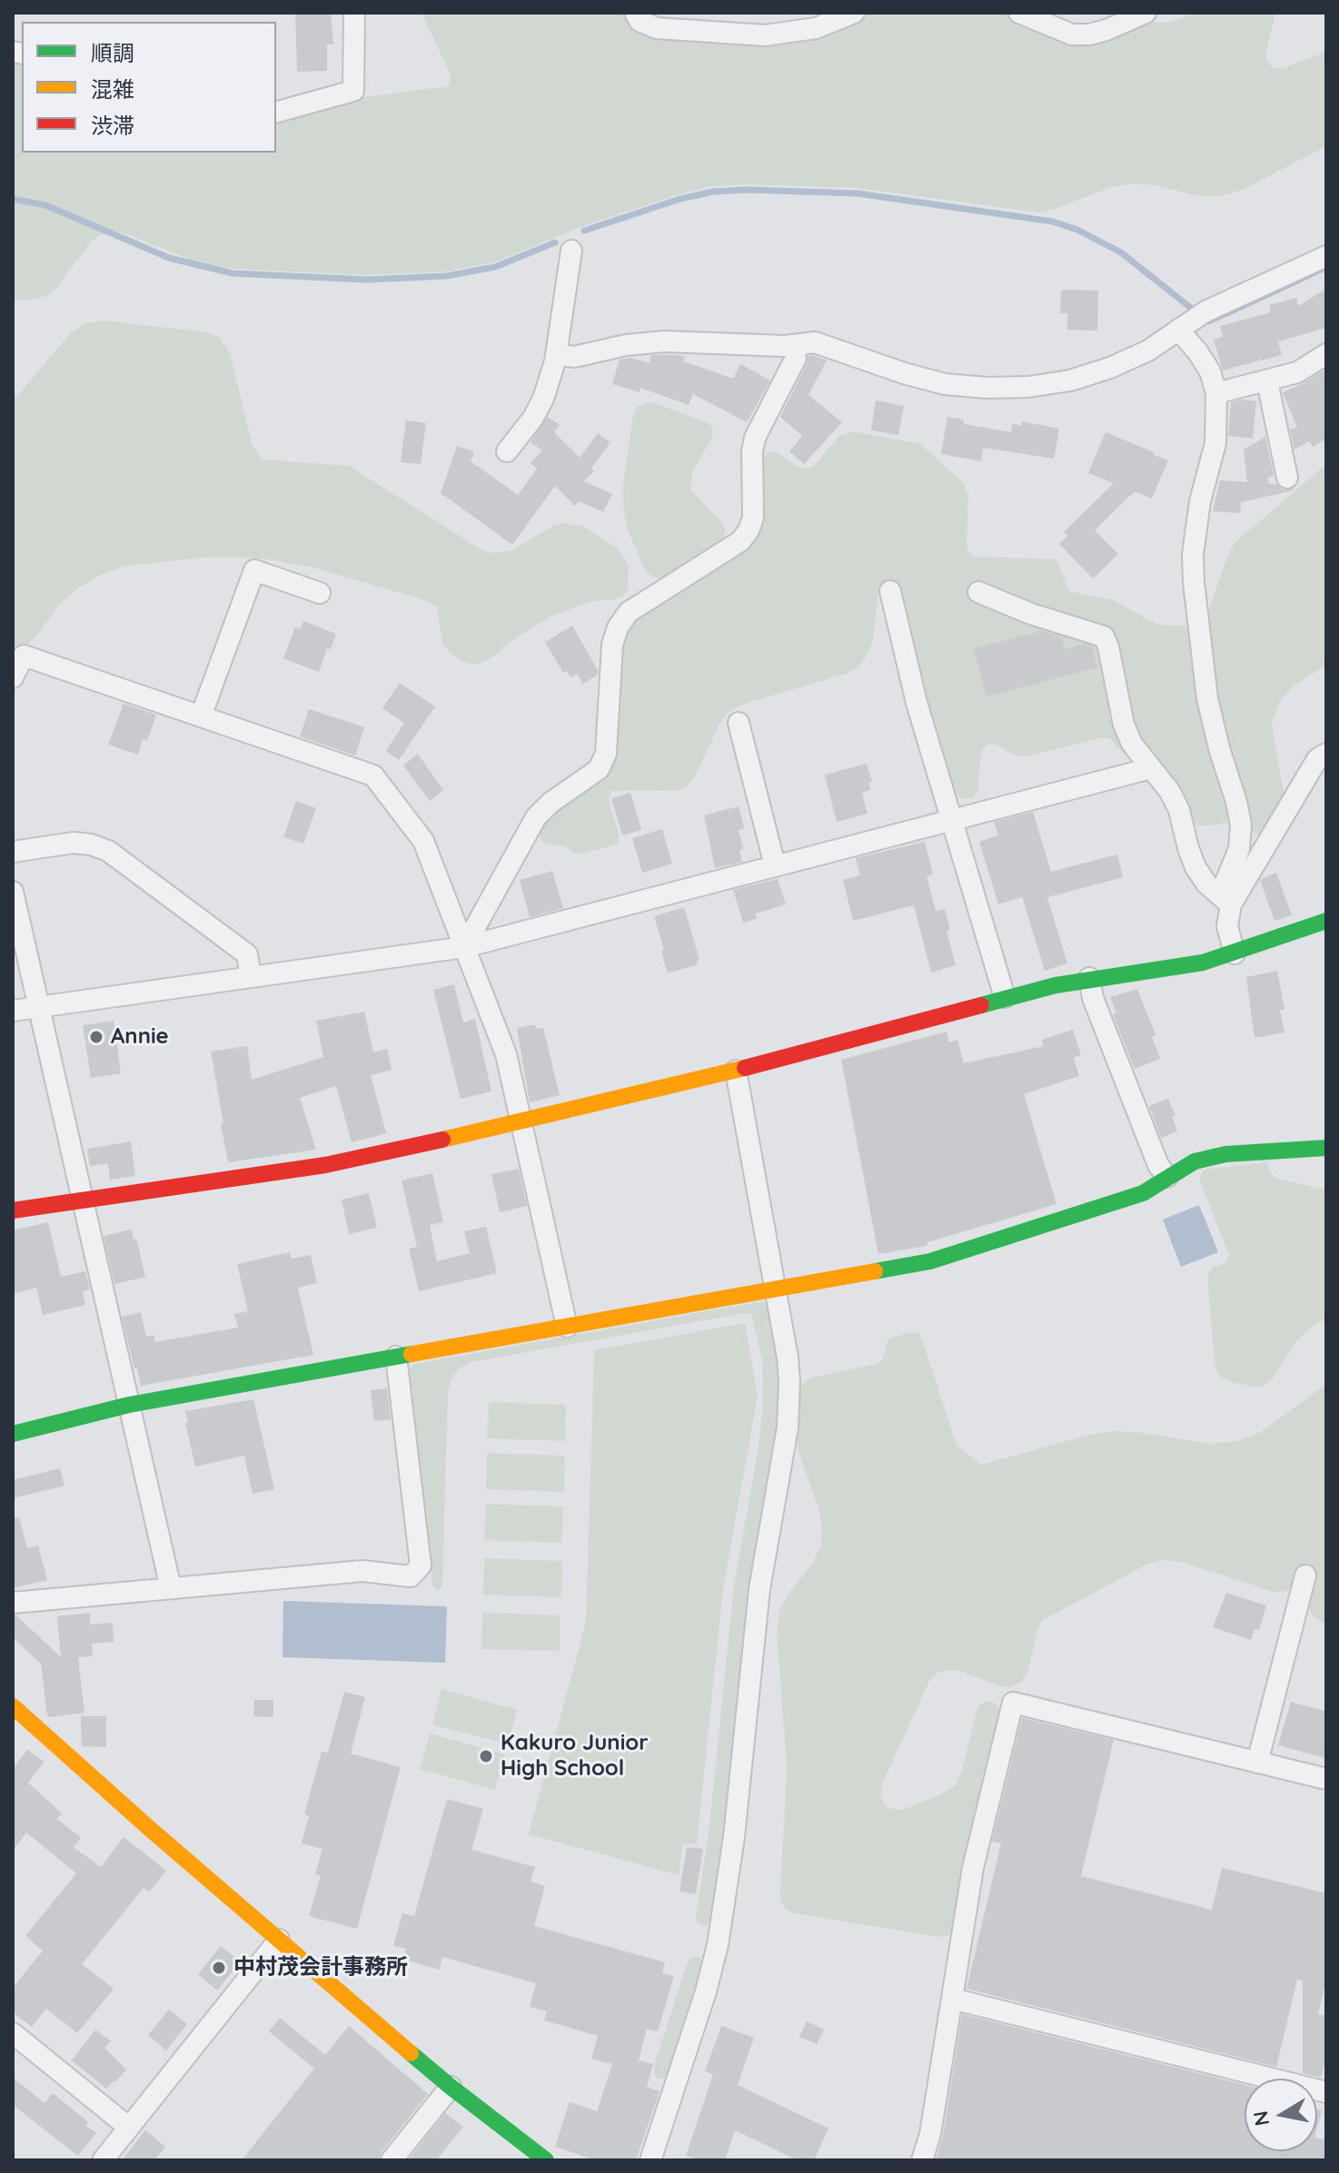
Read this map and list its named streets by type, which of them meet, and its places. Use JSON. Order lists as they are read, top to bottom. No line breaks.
{"places":["Annie","Kakuro Junior High School","中村茂会計事務所"],"legend":["順調","混雑","渋滞"],"north":"left"}
